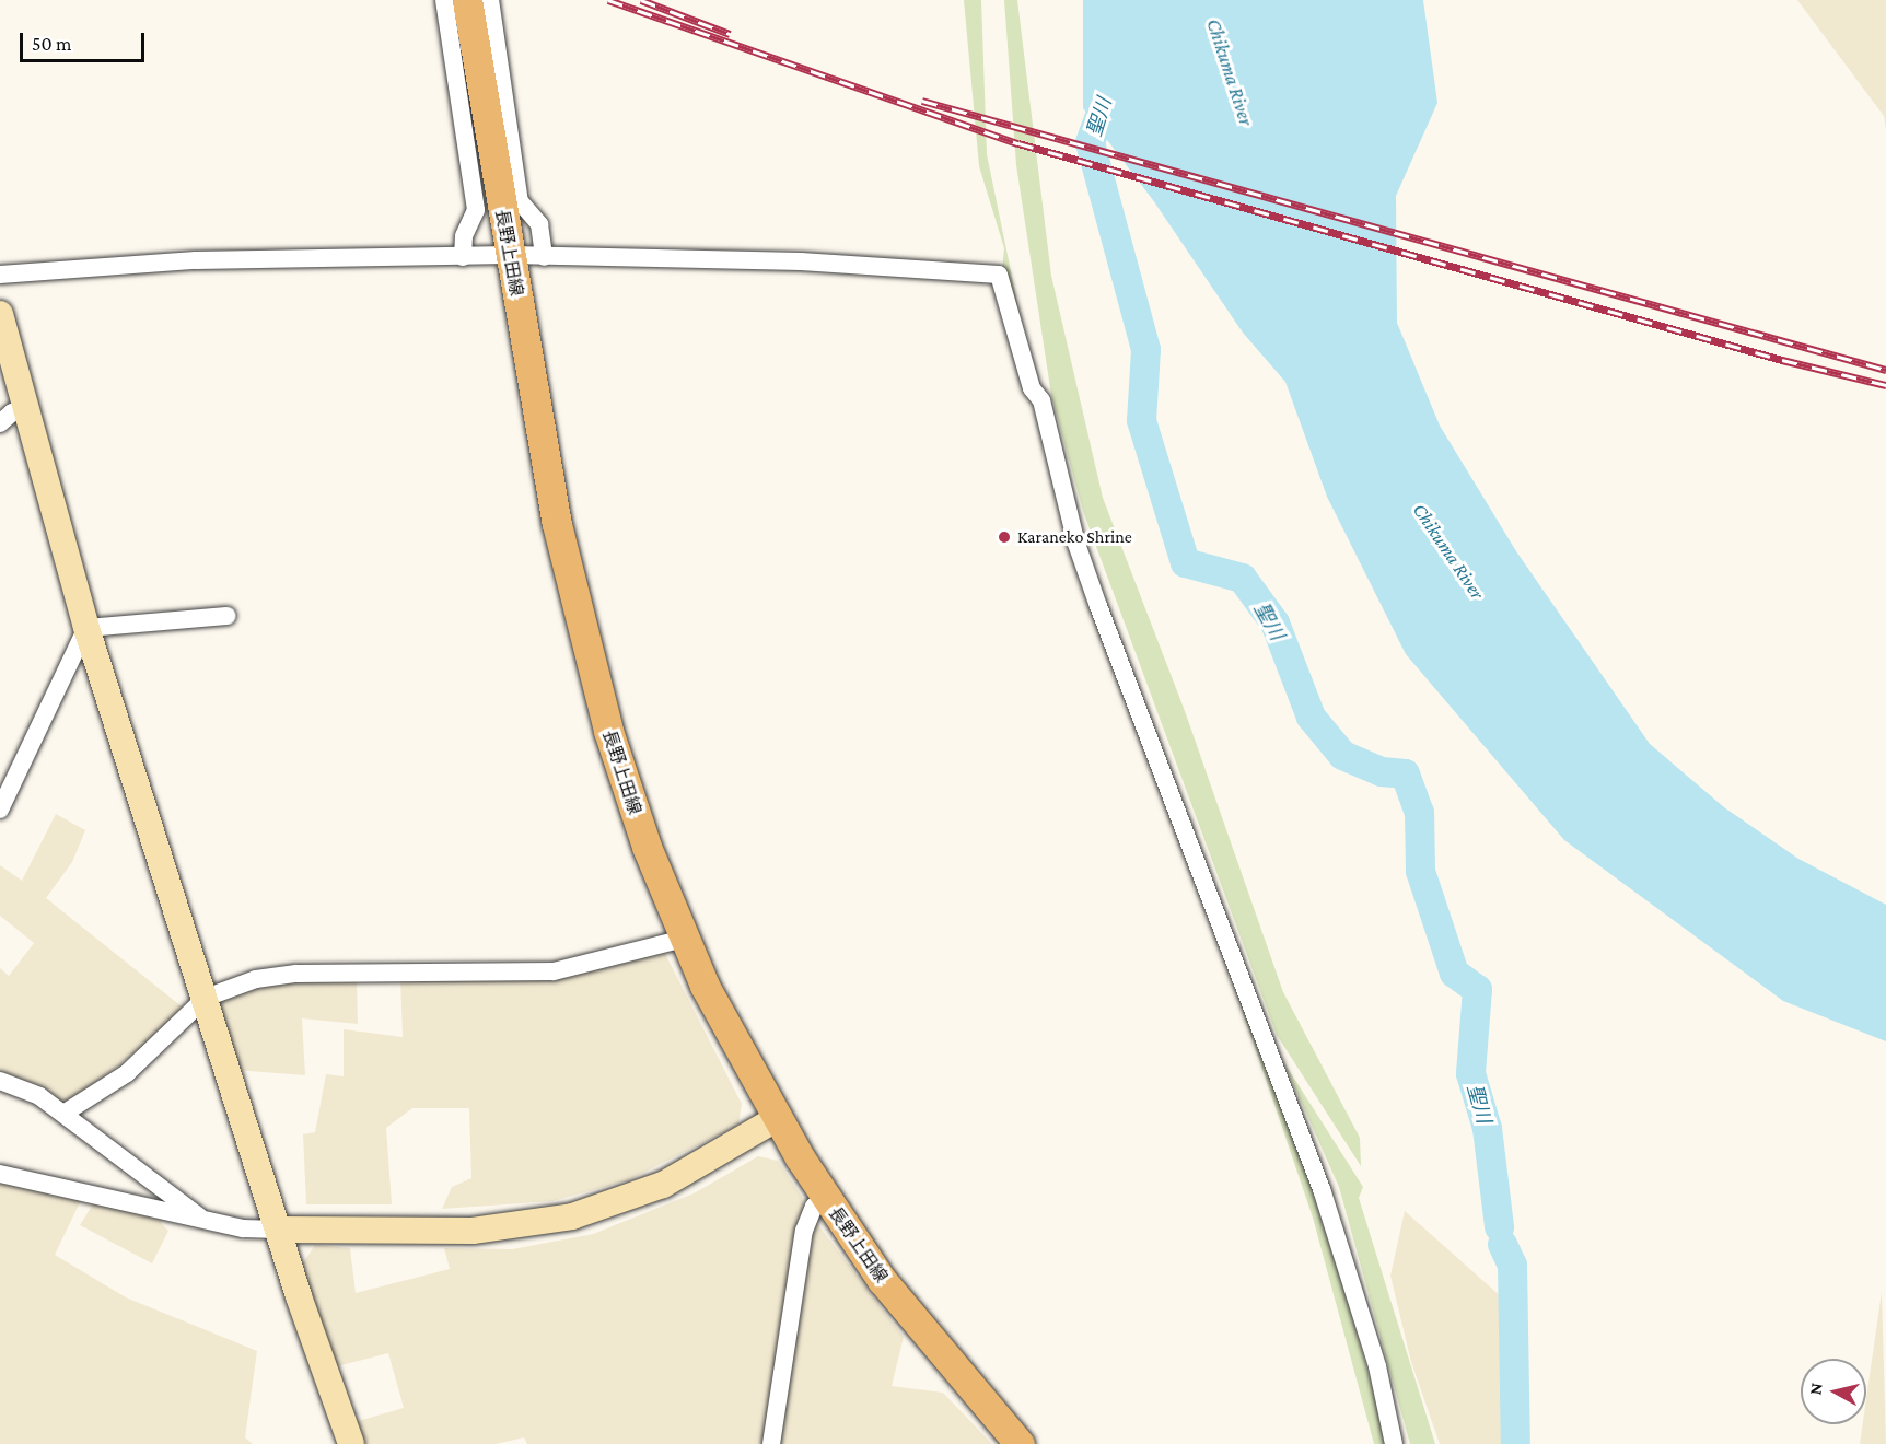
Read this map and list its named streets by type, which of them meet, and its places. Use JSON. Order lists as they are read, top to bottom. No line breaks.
{"streets":{"main road":["長野上田線"]},"water":["Chikuma River","聖川"],"places":["Karaneko Shrine"],"scale_bar":"50 m","north":"left"}
